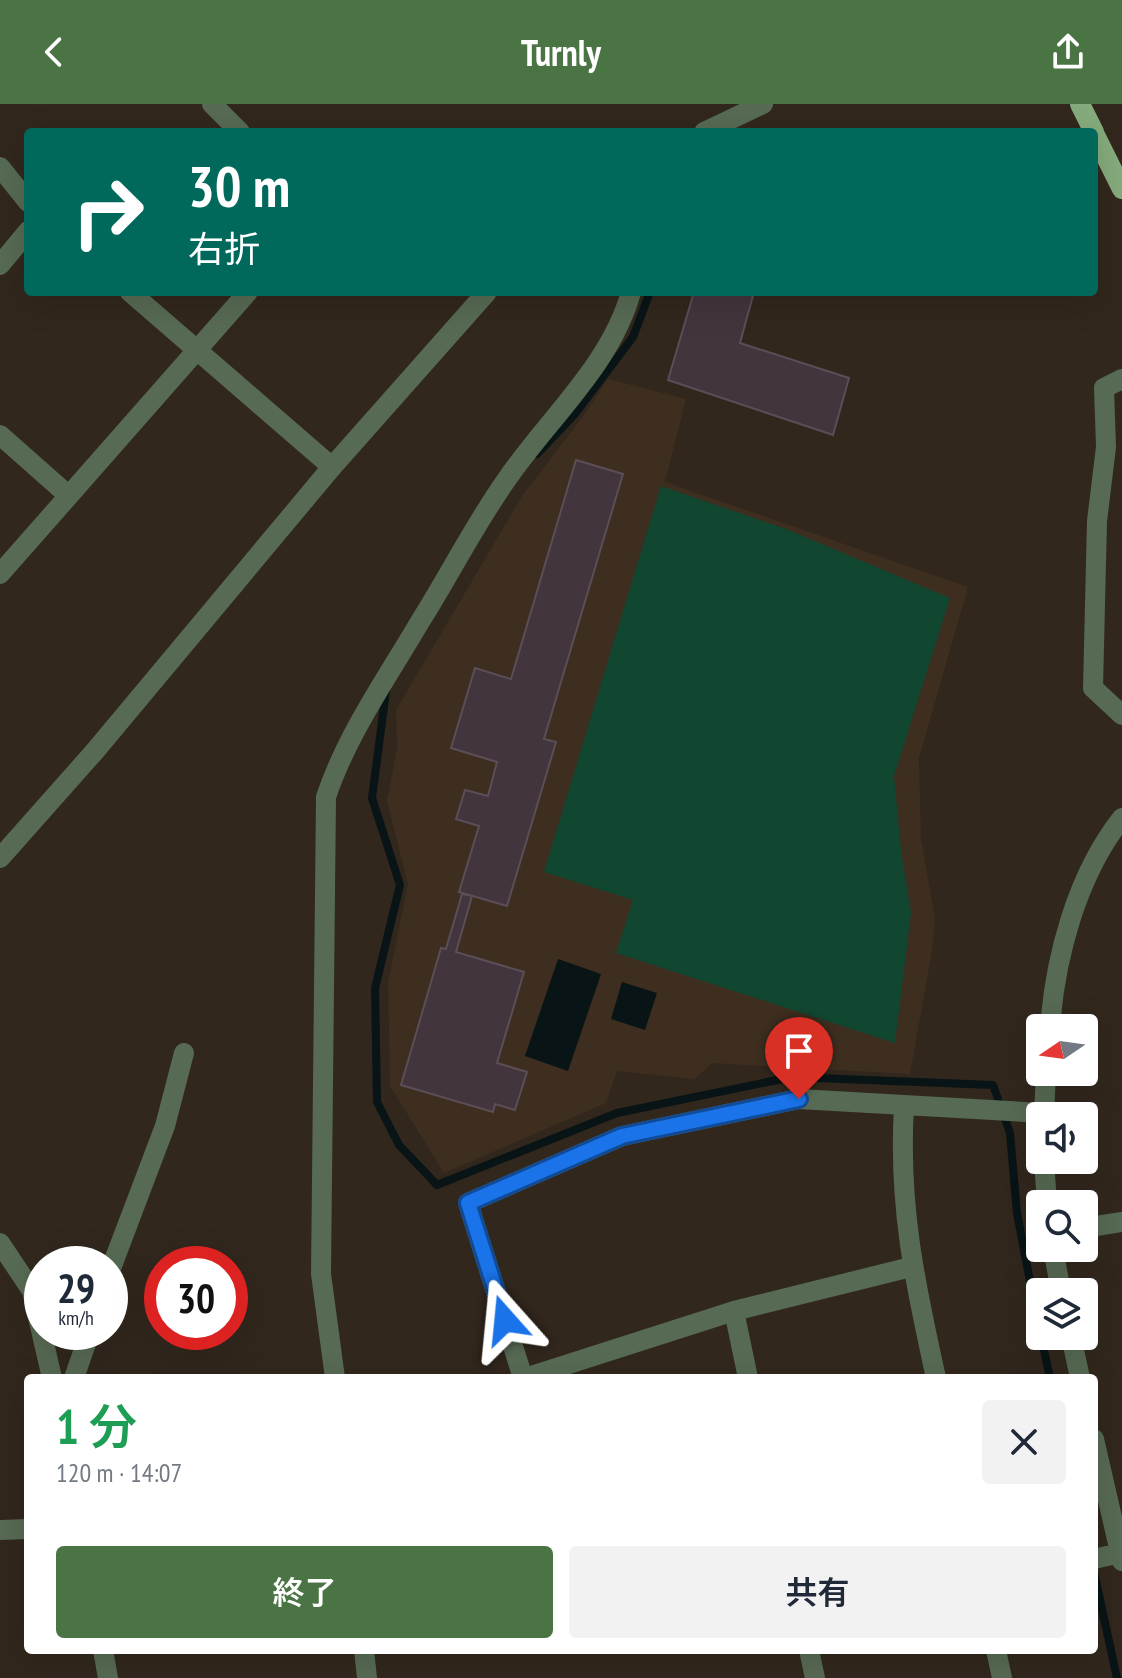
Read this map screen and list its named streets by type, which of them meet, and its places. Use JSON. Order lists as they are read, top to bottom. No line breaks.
{"north":"left","page":{"header":"Turnly","turn":["30 m","右折"],"speed":"29 km/h","limit":"30","heading":["1 分","120 m · 14:07"],"buttons":["終了","共有"]}}
